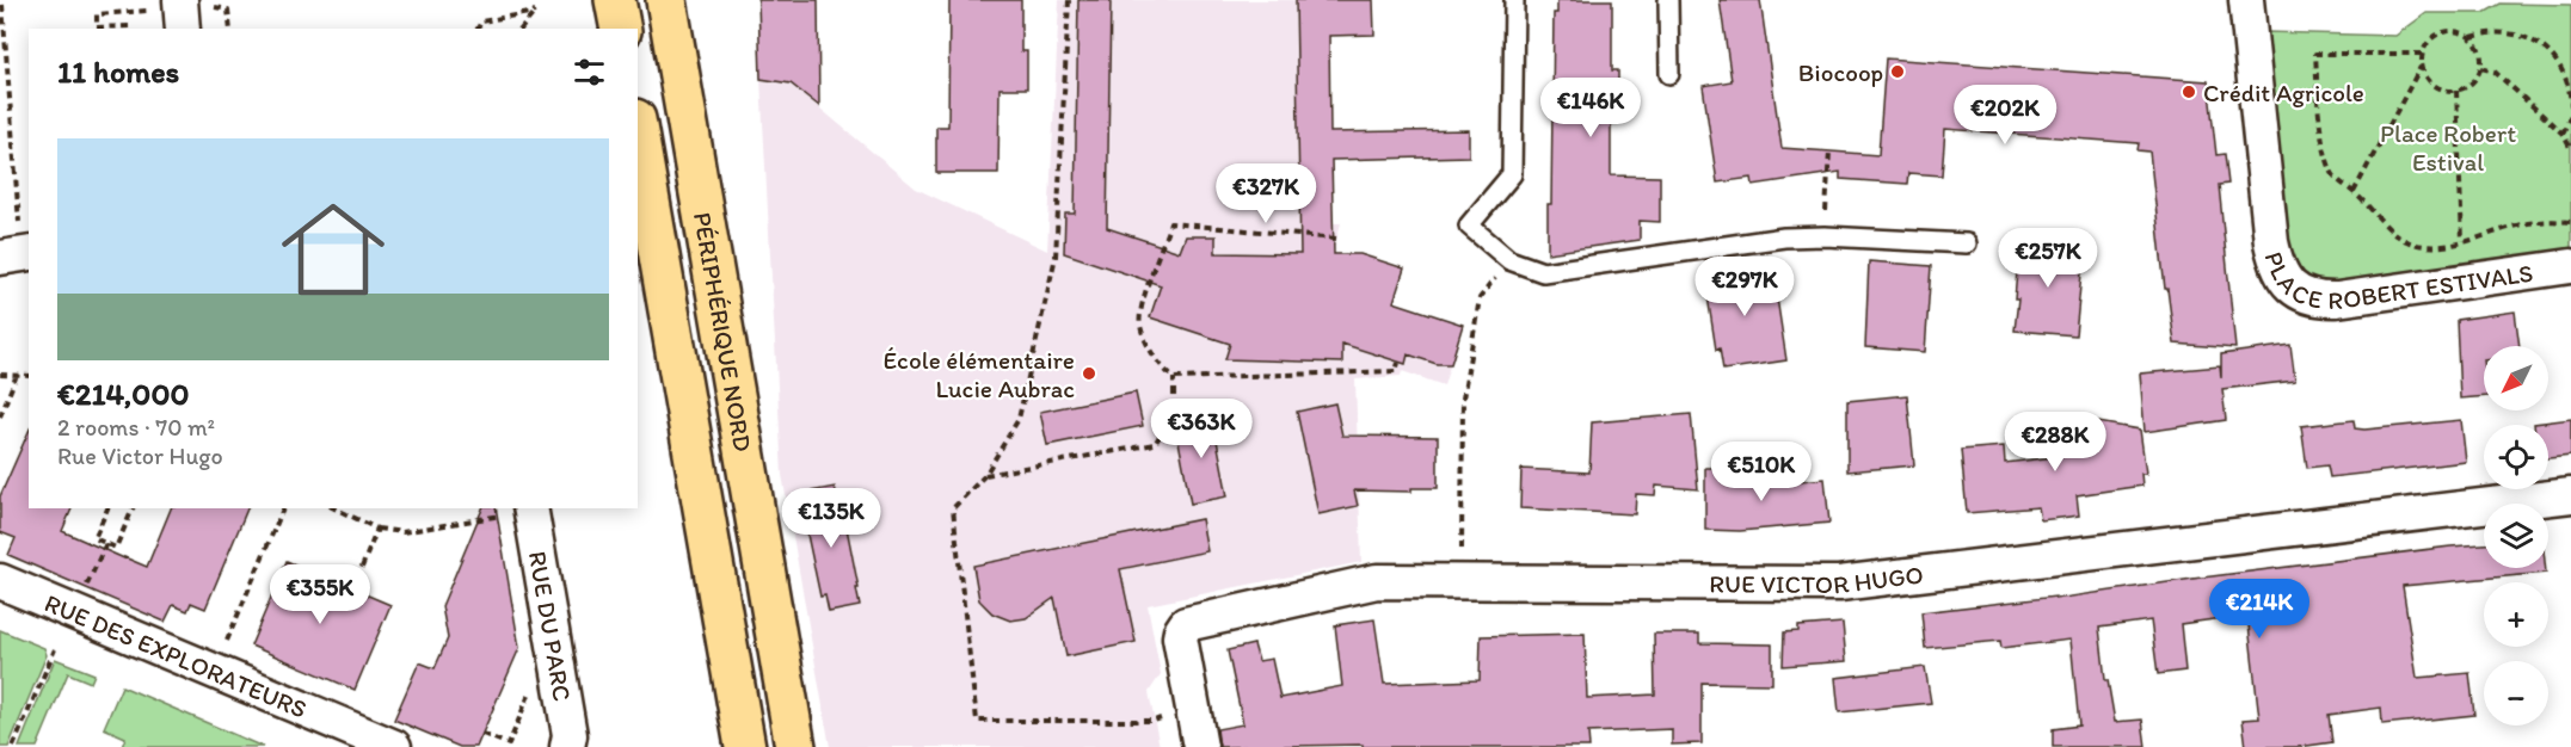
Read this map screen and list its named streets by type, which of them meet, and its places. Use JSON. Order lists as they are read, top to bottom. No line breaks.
{"streets":{"highway":["PÉRIPHÉRIQUE NORD"],"street":["PLACE ROBERT ESTIVALS","RUE VICTOR HUGO","RUE DU PARC","RUE DES EXPLORATEURS"]},"parks":["Place Robert Estival"],"places":["Biocoop","Crédit Agricole","École élémentaire Lucie Aubrac"],"north":"bottom left","page":{"heading":"11 homes","price":["€146K","€202K","€327K","€257K","€297K","€363K","€288K","€510K","€135K","€355K","€214K"],"list":[{"name":"€214,000","note":"2 rooms · 70 m² · Rue Victor Hugo"}],"map_buttons":["+","−"]}}
